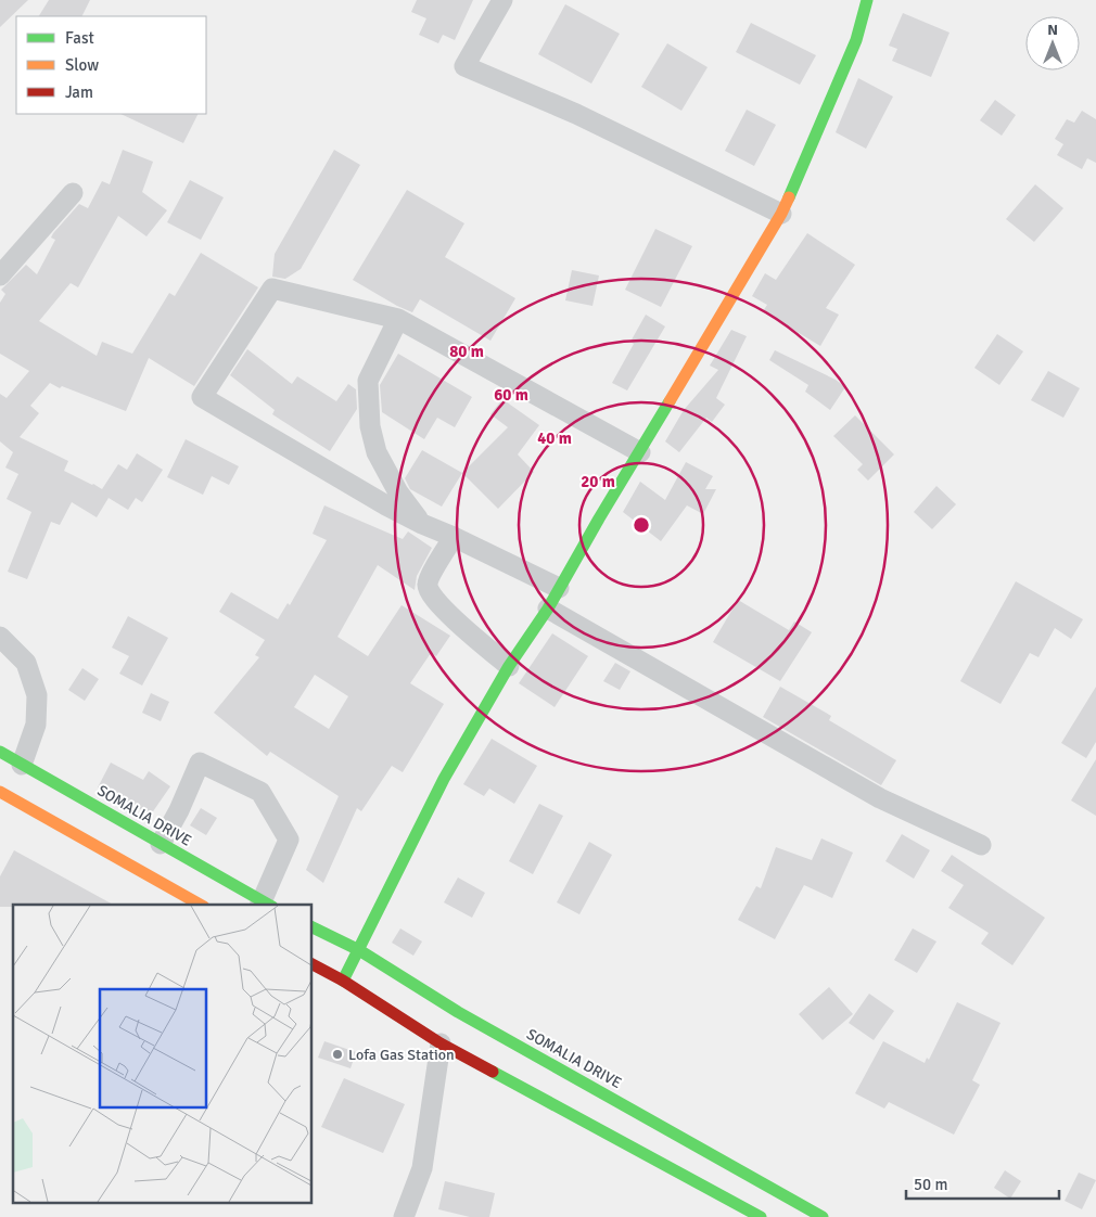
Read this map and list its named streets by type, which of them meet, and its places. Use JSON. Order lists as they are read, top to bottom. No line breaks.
{"streets":{"main road":["SOMALIA DRIVE"]},"places":["Lofa Gas Station"],"legend":["Fast","Slow","Jam"],"scale_bar":"50 m","north":"top","rings":["80 m","60 m","40 m","20 m"]}
